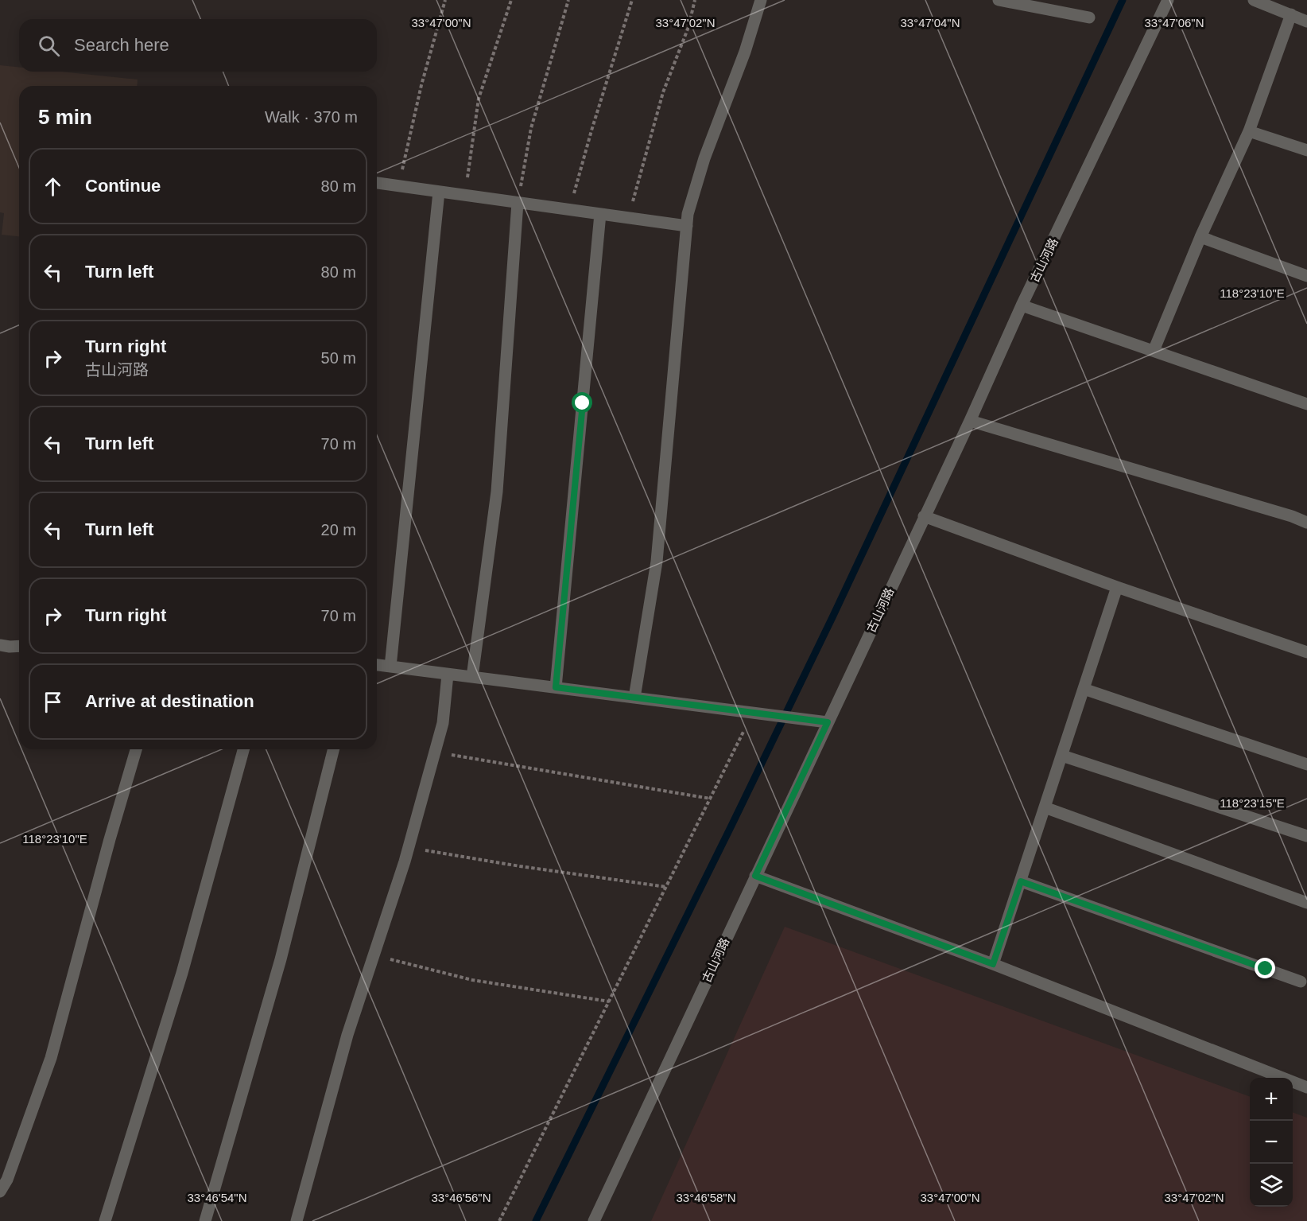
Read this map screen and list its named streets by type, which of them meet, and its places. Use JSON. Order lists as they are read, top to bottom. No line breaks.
{"streets":{"street":["古山河路"]},"page":{"search":"Search here","heading":["5 min","Walk · 370 m"],"list":[["Continue","80 m"],["Turn left","80 m"],["Turn right","古山河路","50 m"],["Turn left","70 m"],["Turn left","20 m"],["Turn right","70 m"],"Arrive at destination"],"map_buttons":["+","−"]},"coordinates":["33°47'00\"N","33°47'02\"N","33°47'04\"N","33°47'06\"N","118°23'10\"E","118°23'15\"E","33°46'54\"N","33°46'56\"N","33°46'58\"N"]}
